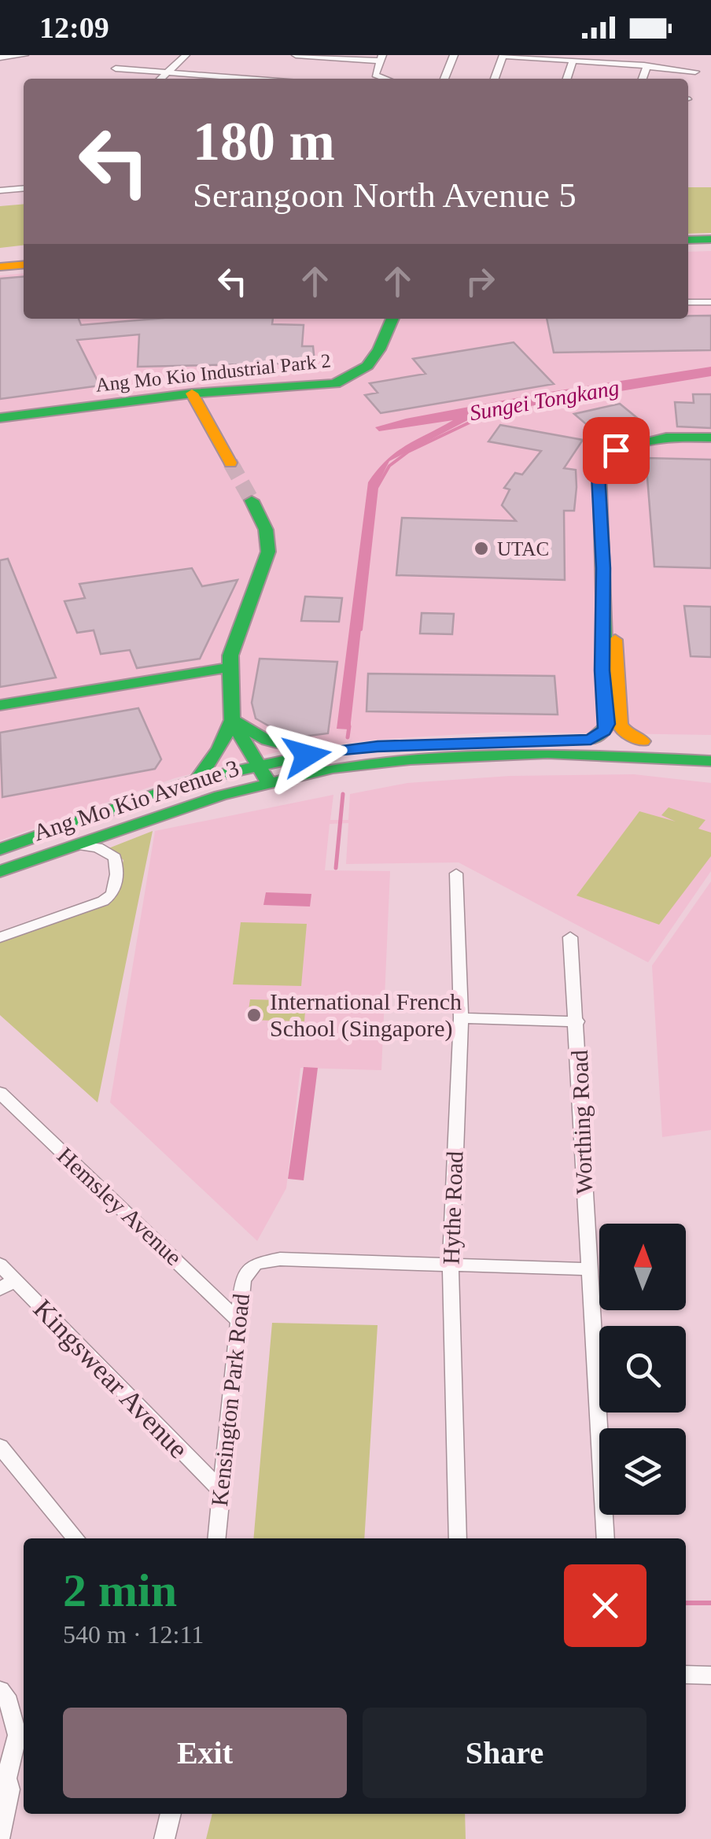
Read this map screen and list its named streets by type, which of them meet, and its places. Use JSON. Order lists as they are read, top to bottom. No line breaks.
{"streets":{"main road":["Ang Mo Kio Industrial Park 2","Ang Mo Kio Avenue 3"],"street":["Worthing Road","Hemsley Avenue","Hythe Road","Kingswear Avenue","Kensington Park Road"]},"crossings":[["Worthing Road","Kensington Park Road"],["Hemsley Avenue","Kensington Park Road"],["Hythe Road","Kensington Park Road"],["Kingswear Avenue","Kensington Park Road"]],"water":["Sungei Tongkang"],"places":["UTAC","International French School (Singapore)"],"north":"top","page":{"status":"12:09","turn":["180 m","Serangoon North Avenue 5"],"heading":["2 min","540 m · 12:11"],"buttons":["Exit","Share"]}}
